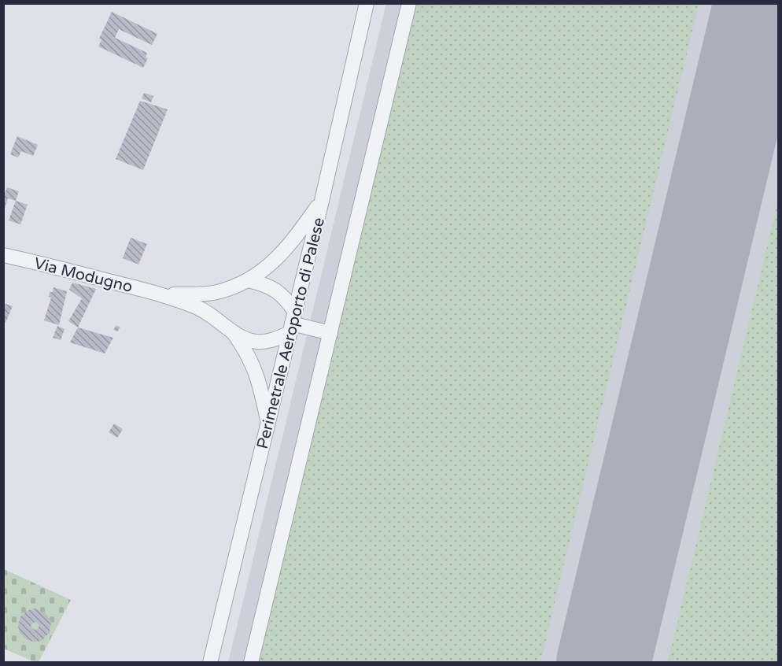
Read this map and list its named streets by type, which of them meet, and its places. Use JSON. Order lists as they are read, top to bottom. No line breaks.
{"streets":{"street":["Via Modugno","Perimetrale Aeroporto di Palese"]}}
